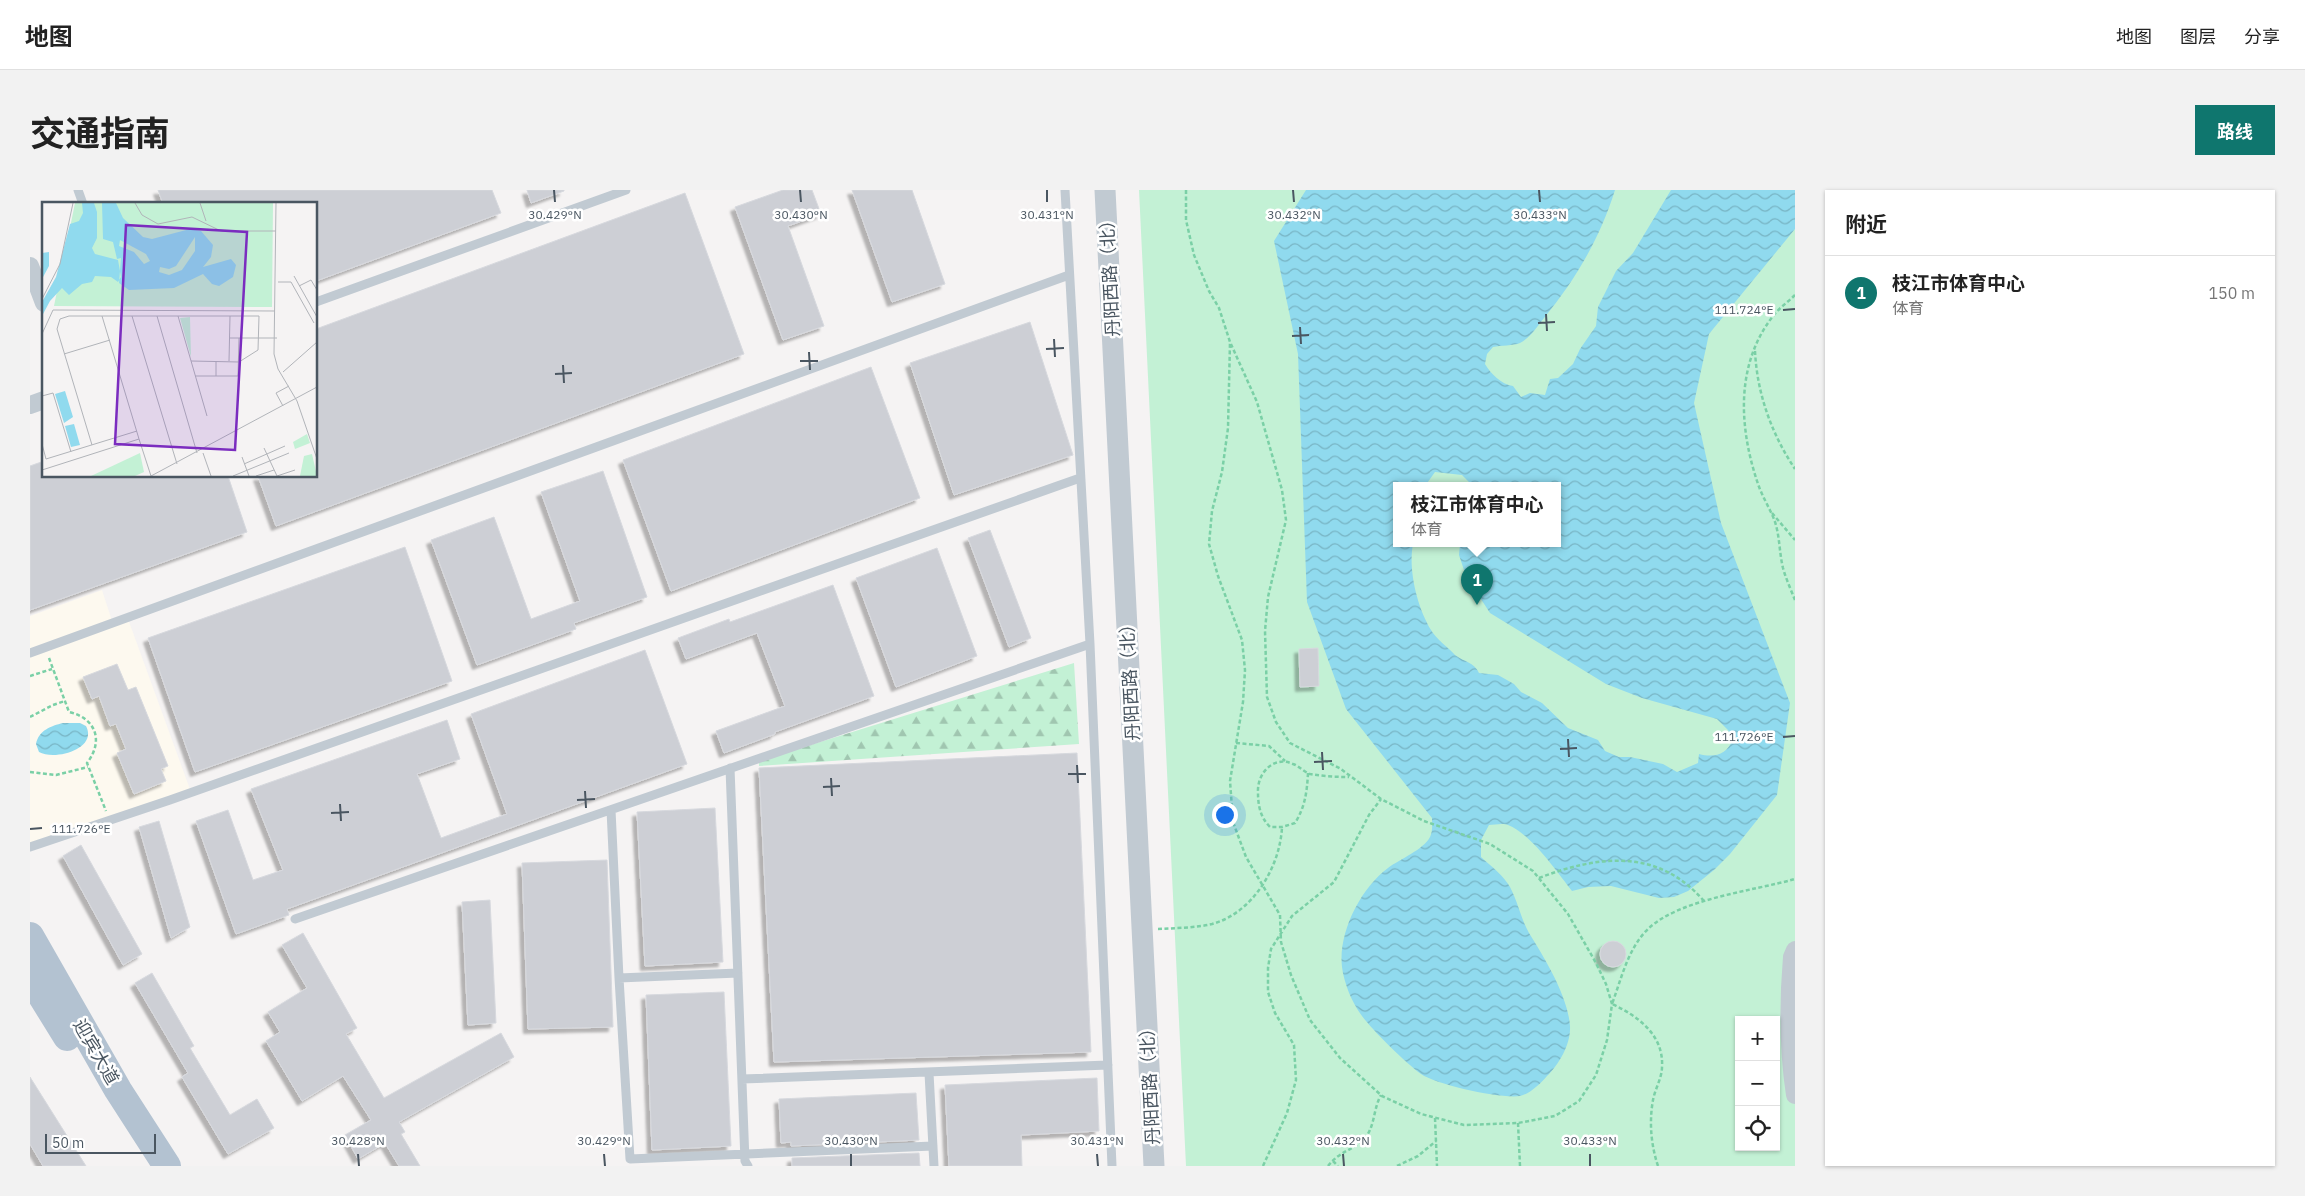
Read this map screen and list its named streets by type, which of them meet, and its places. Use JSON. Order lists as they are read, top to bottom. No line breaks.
{"streets":{"main road":["迎宾大道"],"street":["丹阳西路（北）"]},"scale_bar":"50 m","page":{"header":"地图","nav":["地图","图层","分享"],"title":"交通指南","buttons":"路线","heading":"附近","list":[{"mark":"1","name":"枝江市体育中心","note":"体育","value":"150 m"}],"popup":["枝江市体育中心","体育"],"pins":"1","map_buttons":["+","−"],"scale":"50 m"},"coordinates":["30.429°N","30.430°N","30.431°N","30.432°N","30.433°N","111.724°E","111.726°E","30.428°N"]}
